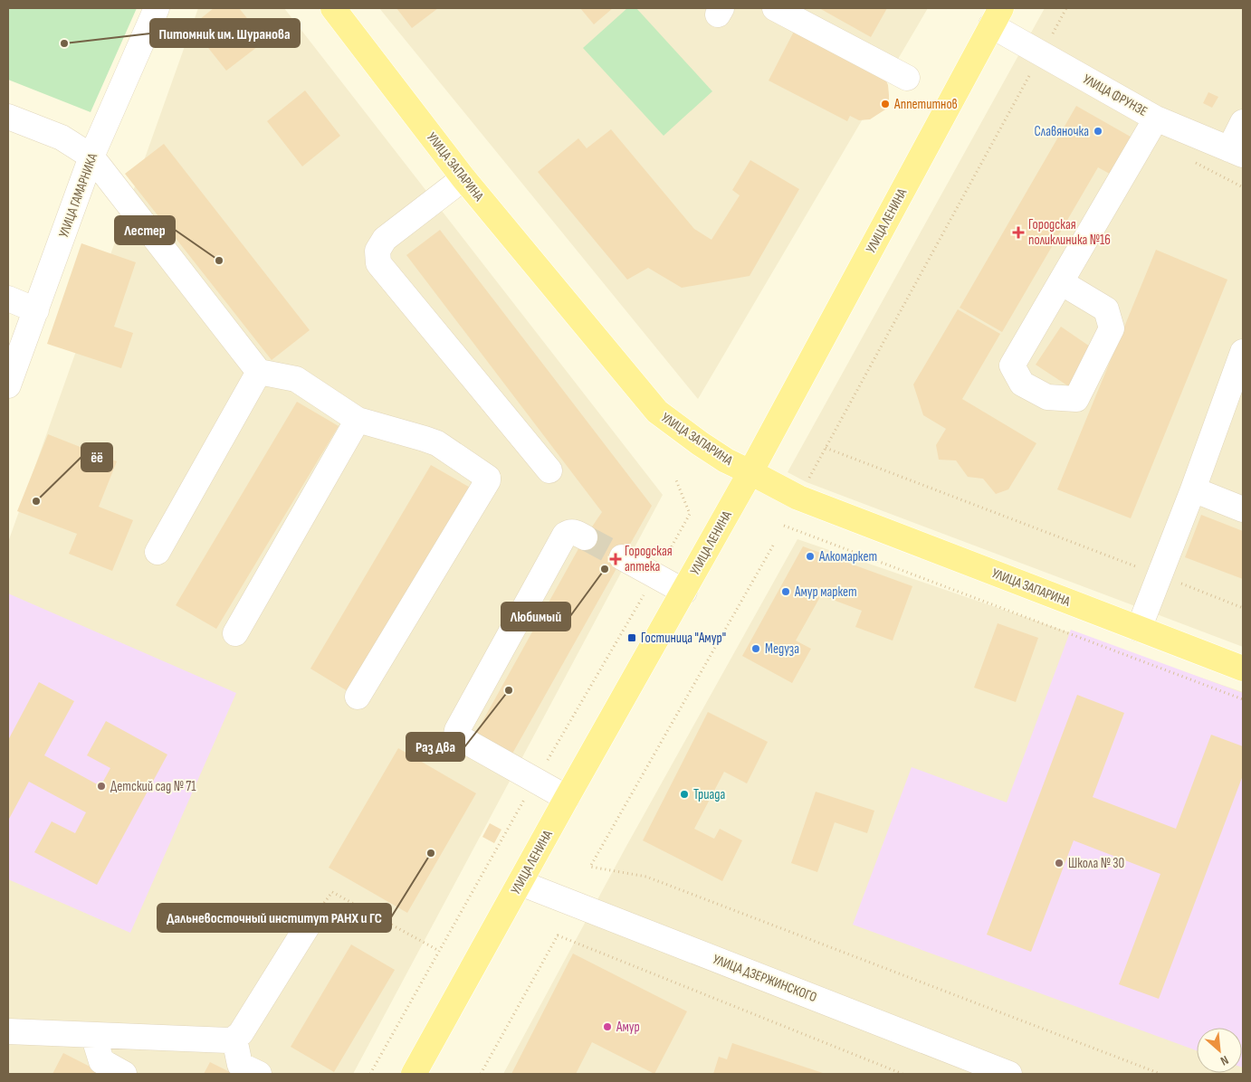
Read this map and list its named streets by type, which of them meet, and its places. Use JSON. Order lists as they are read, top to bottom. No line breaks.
{"streets":{"main road":["УЛИЦА ЗАПАРИНА","УЛИЦА ЛЕНИНА"],"street":["УЛИЦА ФРУНЗЕ","УЛИЦА ГАМАРНИКА","УЛИЦА ДЗЕРЖИНСКОГО"]},"crossings":[["УЛИЦА ФРУНЗЕ","УЛИЦА ЛЕНИНА"],["УЛИЦА ЗАПАРИНА","УЛИЦА ЛЕНИНА"],["УЛИЦА ЛЕНИНА","УЛИЦА ДЗЕРЖИНСКОГО"]],"places":{"other":["Питомник им. Шуранова","Аппетитнов","Славяночка","Лестер","ёё","Алкомаркет","Любимый","Амур маркет","Медуза","Раз Два","Детский сад № 71","Триада","Дальневосточный институт РАНХ и ГС","Школа № 30","Амур"],"health":["Городская поликлиника №16","Городская аптека"],"transit":["Гостиница \"Амур\""]},"north":"bottom right"}
